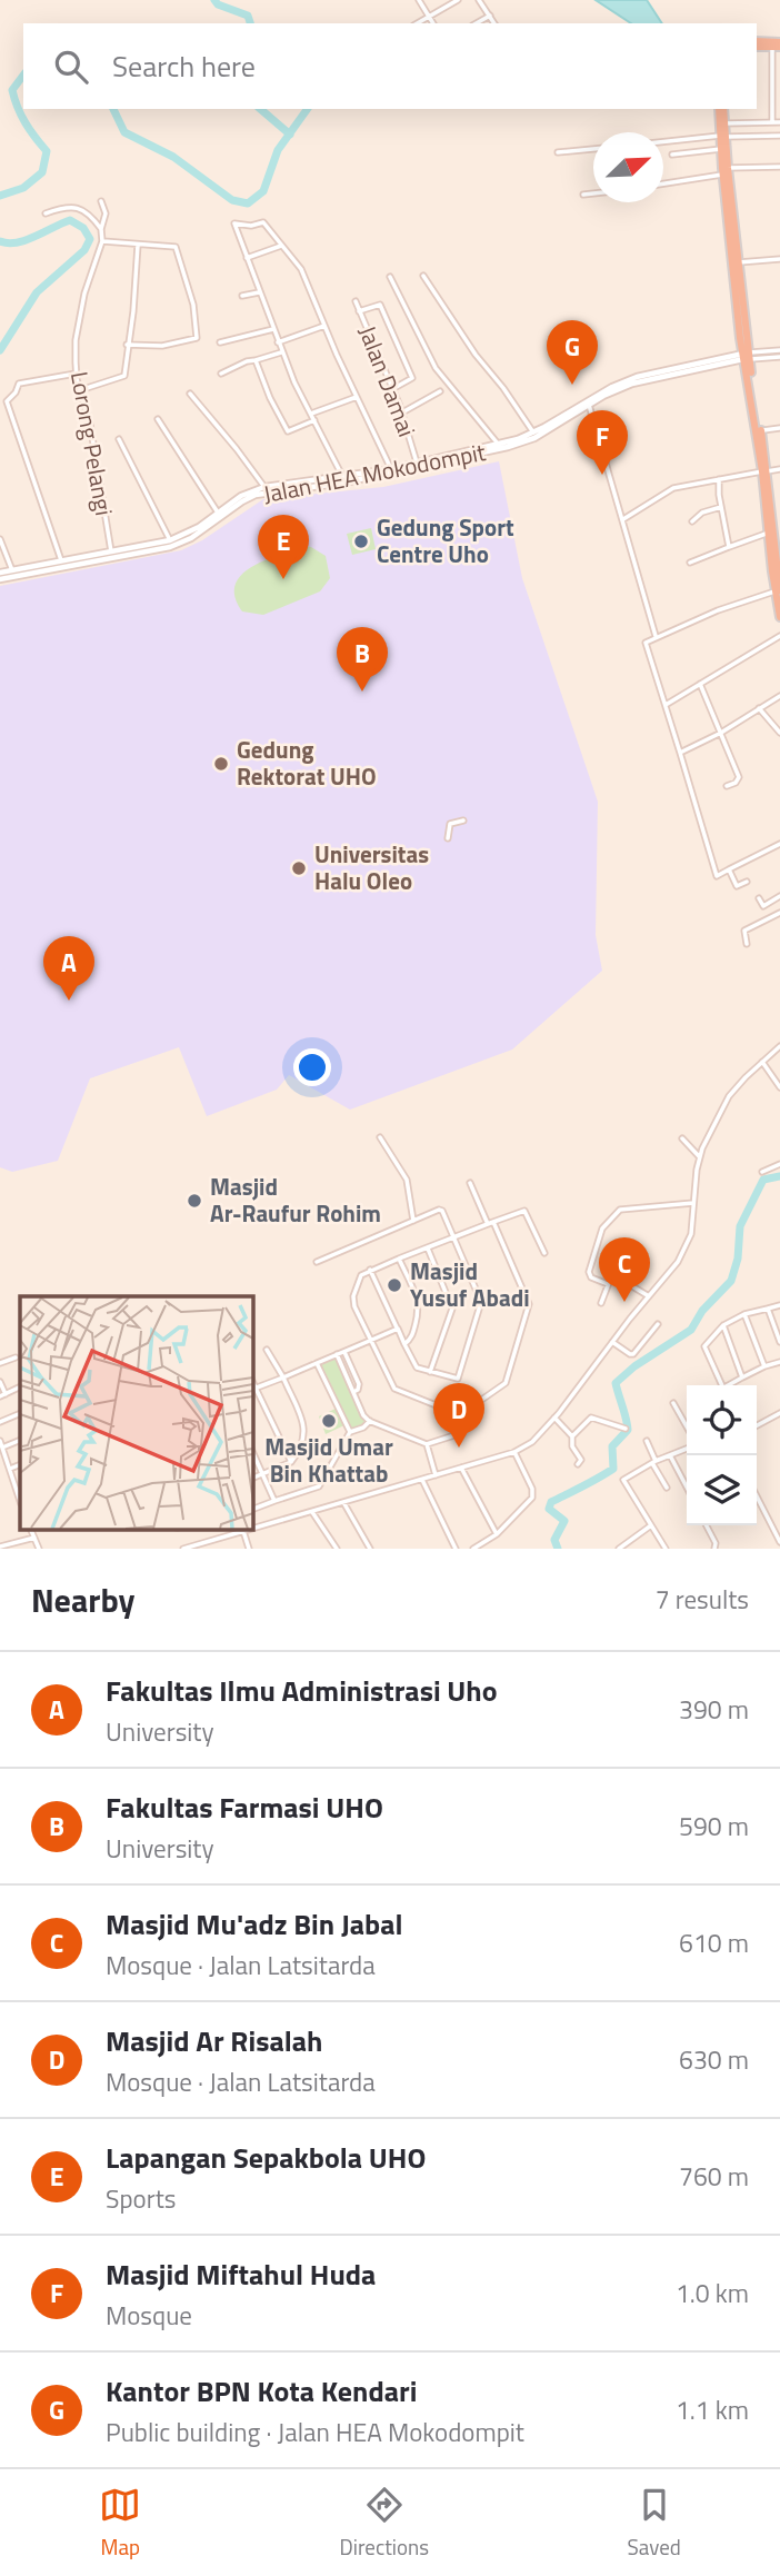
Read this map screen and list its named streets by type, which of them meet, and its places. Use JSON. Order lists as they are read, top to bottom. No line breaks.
{"streets":{"street":["Jalan Damai","Lorong Pelangi","Jalan HEA Mokodompit"]},"crossings":[["Jalan Damai","Jalan HEA Mokodompit"],["Lorong Pelangi","Jalan HEA Mokodompit"]],"places":["Gedung Sport Centre Uho","Gedung Rektorat UHO","Universitas Halu Oleo","Masjid Ar-Raufur Rohim","Masjid Yusuf Abadi","Masjid Umar Bin Khattab"],"north":"top right","page":{"search":"Search here","pins":["G","F","E","B","A","C","D"],"heading":["Nearby","7 results"],"list":[{"mark":"A","name":"Fakultas Ilmu Administrasi Uho","note":"University","value":"390 m"},{"mark":"B","name":"Fakultas Farmasi UHO","note":"University","value":"590 m"},{"mark":"C","name":"Masjid Mu'adz Bin Jabal","note":"Mosque · Jalan Latsitarda","value":"610 m"},{"mark":"D","name":"Masjid Ar Risalah","note":"Mosque · Jalan Latsitarda","value":"630 m"},{"mark":"E","name":"Lapangan Sepakbola UHO","note":"Sports","value":"760 m"},{"mark":"F","name":"Masjid Miftahul Huda","note":"Mosque","value":"1.0 km"},{"mark":"G","name":"Kantor BPN Kota Kendari","note":"Public building · Jalan HEA Mokodompit","value":"1.1 km"}],"nav":["Map","Directions","Saved"]}}
